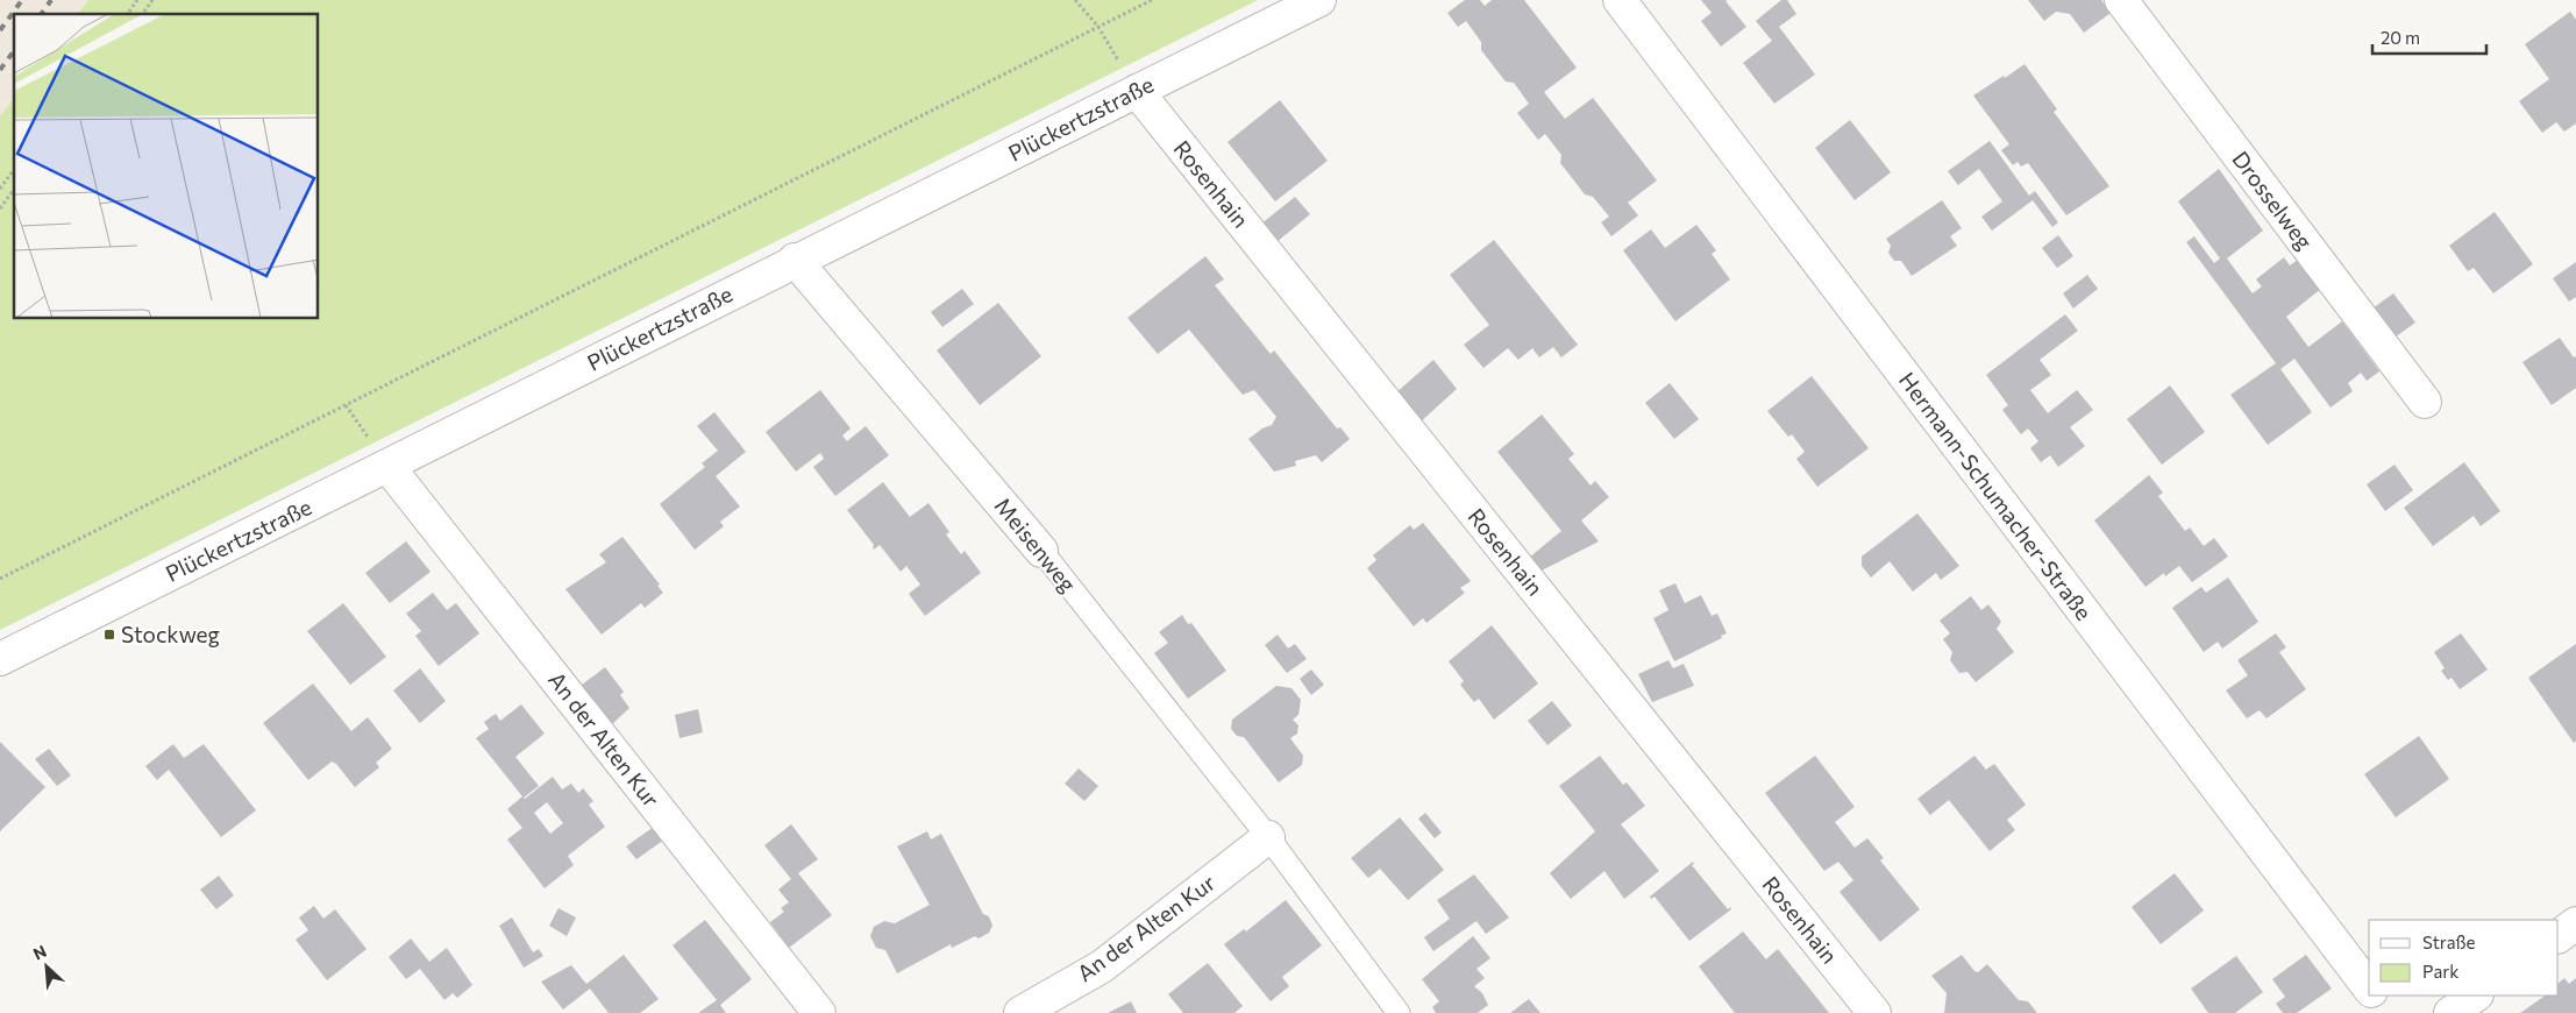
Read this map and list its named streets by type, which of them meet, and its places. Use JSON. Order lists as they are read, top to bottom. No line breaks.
{"streets":{"street":["Plückertzstraße","Rosenhain","Drosselweg","Hermann-Schumacher-Straße","Meisenweg","An der Alten Kur"]},"crossings":[["Plückertzstraße","Rosenhain"],["Plückertzstraße","Meisenweg"],["Plückertzstraße","An der Alten Kur"],["Meisenweg","An der Alten Kur"]],"places":{"transit":["Stockweg"]},"legend":["Straße","Park"],"scale_bar":"20 m","north":"top left"}
